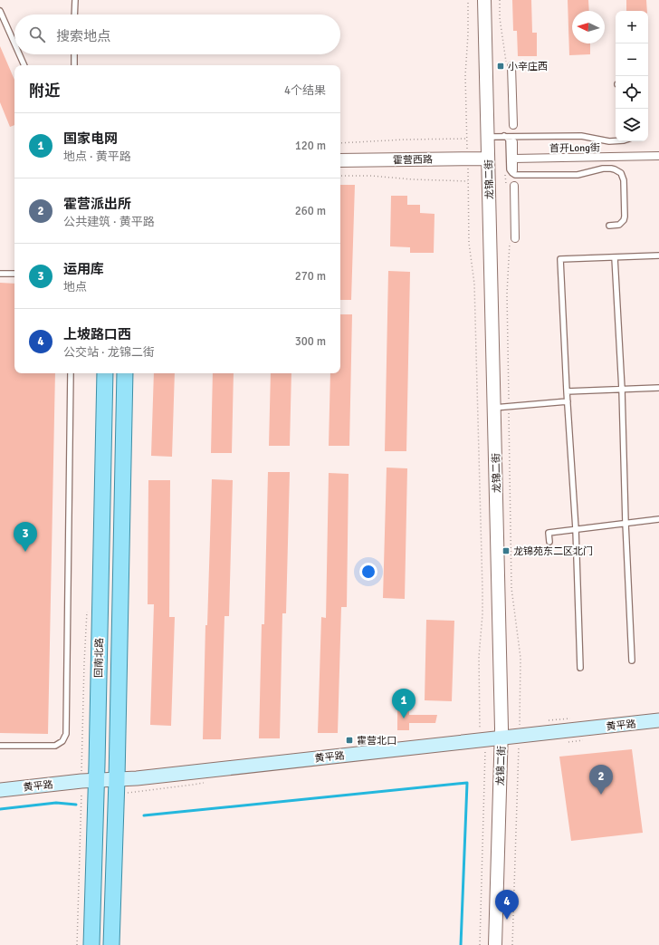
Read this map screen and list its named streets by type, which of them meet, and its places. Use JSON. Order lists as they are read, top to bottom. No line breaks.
{"streets":{"main road":["回南北路","黄平路"],"street":["首开Long街","霍营西路","龙锦二街"]},"crossings":[["霍营西路","龙锦二街"],["龙锦二街","黄平路"],["回南北路","黄平路"]],"places":{"transit":["小辛庄西","龙锦苑东二区北门","霍营北口"]},"north":"left","page":{"map_buttons":["+","−"],"search":"搜索地点","heading":["附近","4个结果"],"list":[{"mark":"1","name":"国家电网","note":"地点 · 黄平路","value":"120 m"},{"mark":"2","name":"霍营派出所","note":"公共建筑 · 黄平路","value":"260 m"},{"mark":"3","name":"运用库","note":"地点","value":"270 m"},{"mark":"4","name":"上坡路口西","note":"公交站 · 龙锦二街","value":"300 m"}],"pins":["3","1","2","4"]}}
